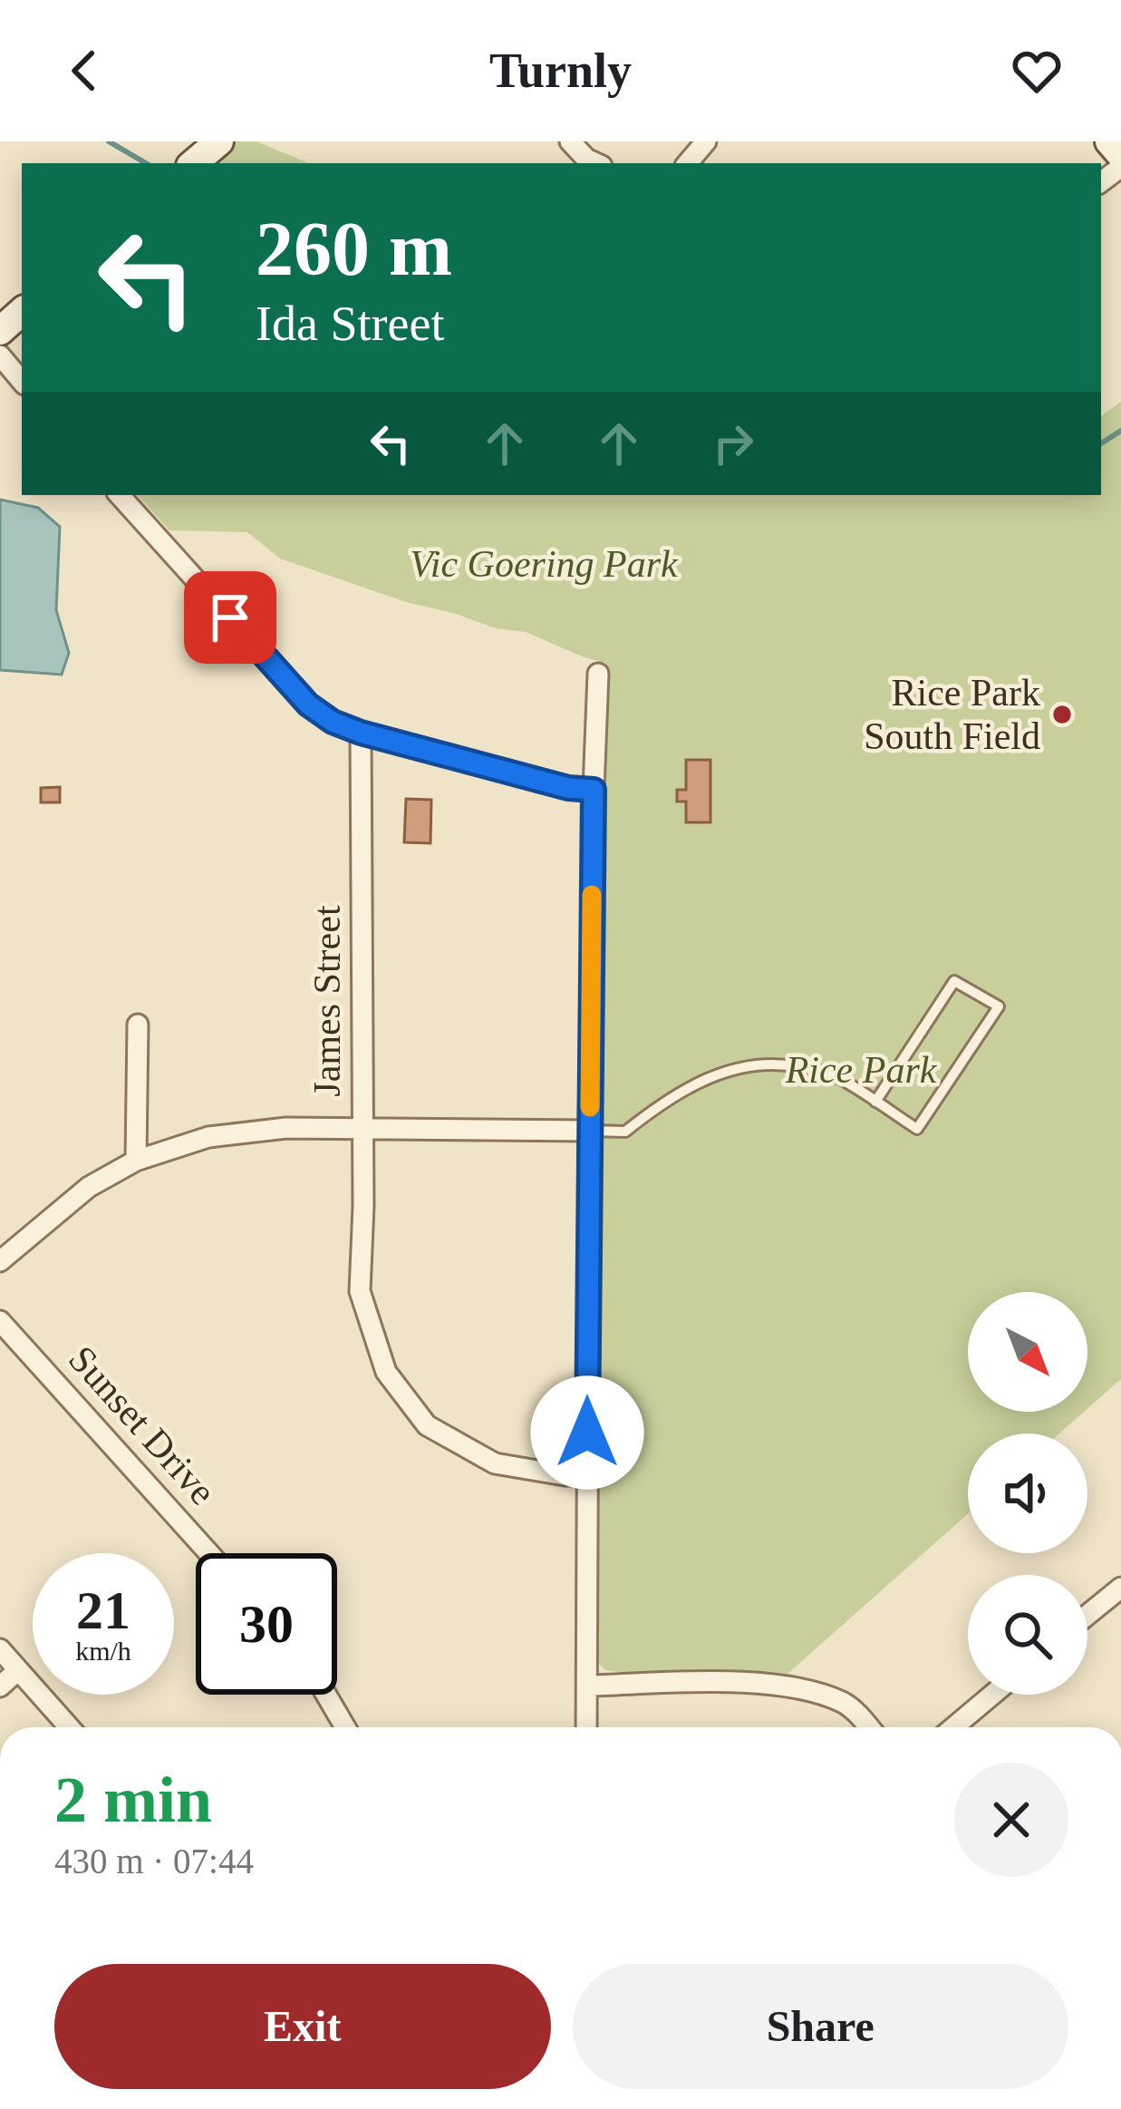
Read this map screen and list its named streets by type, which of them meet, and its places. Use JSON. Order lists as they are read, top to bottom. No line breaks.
{"streets":{"street":["James Street","Sunset Drive"]},"parks":["Vic Goering Park","Rice Park"],"places":["Rice Park South Field"],"north":"bottom right","page":{"header":"Turnly","turn":["260 m","Ida Street"],"speed":"21 km/h","limit":"30","heading":["2 min","430 m · 07:44"],"buttons":["Exit","Share"]}}
